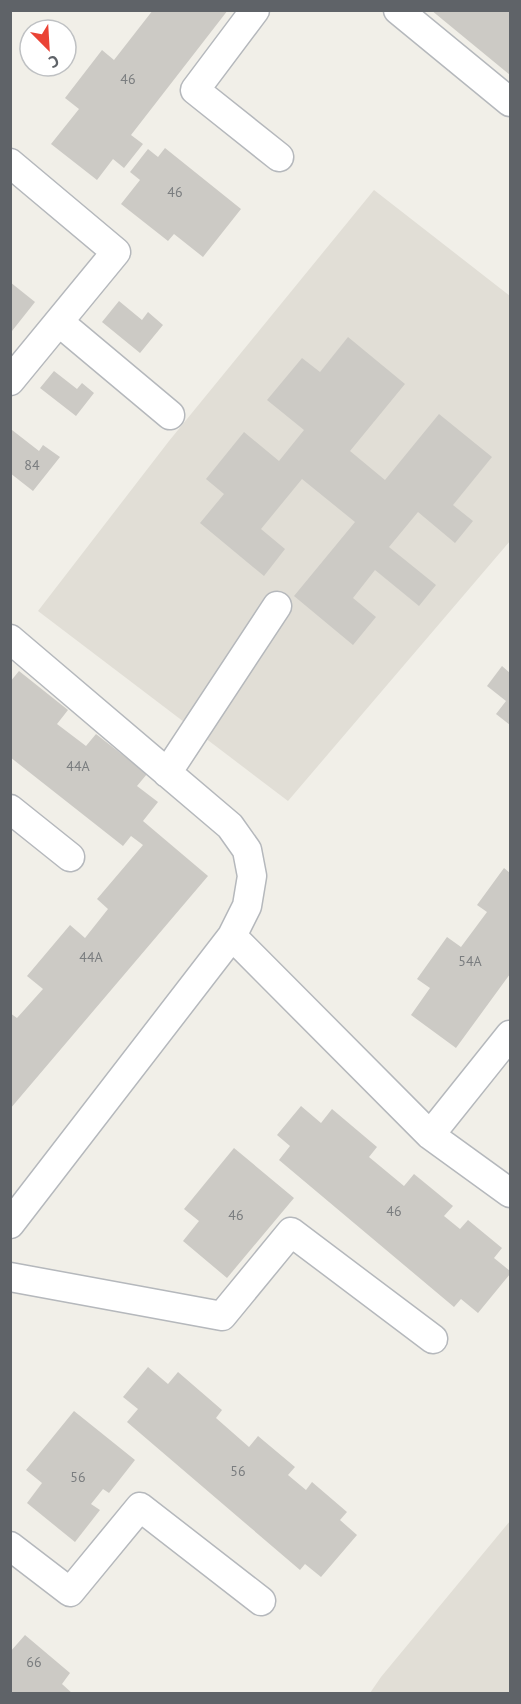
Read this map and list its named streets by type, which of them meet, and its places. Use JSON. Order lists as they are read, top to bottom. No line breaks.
{"house_numbers":["46","46","84","44А","44А","54А","46","46","56","56","66"],"north":"bottom right"}
